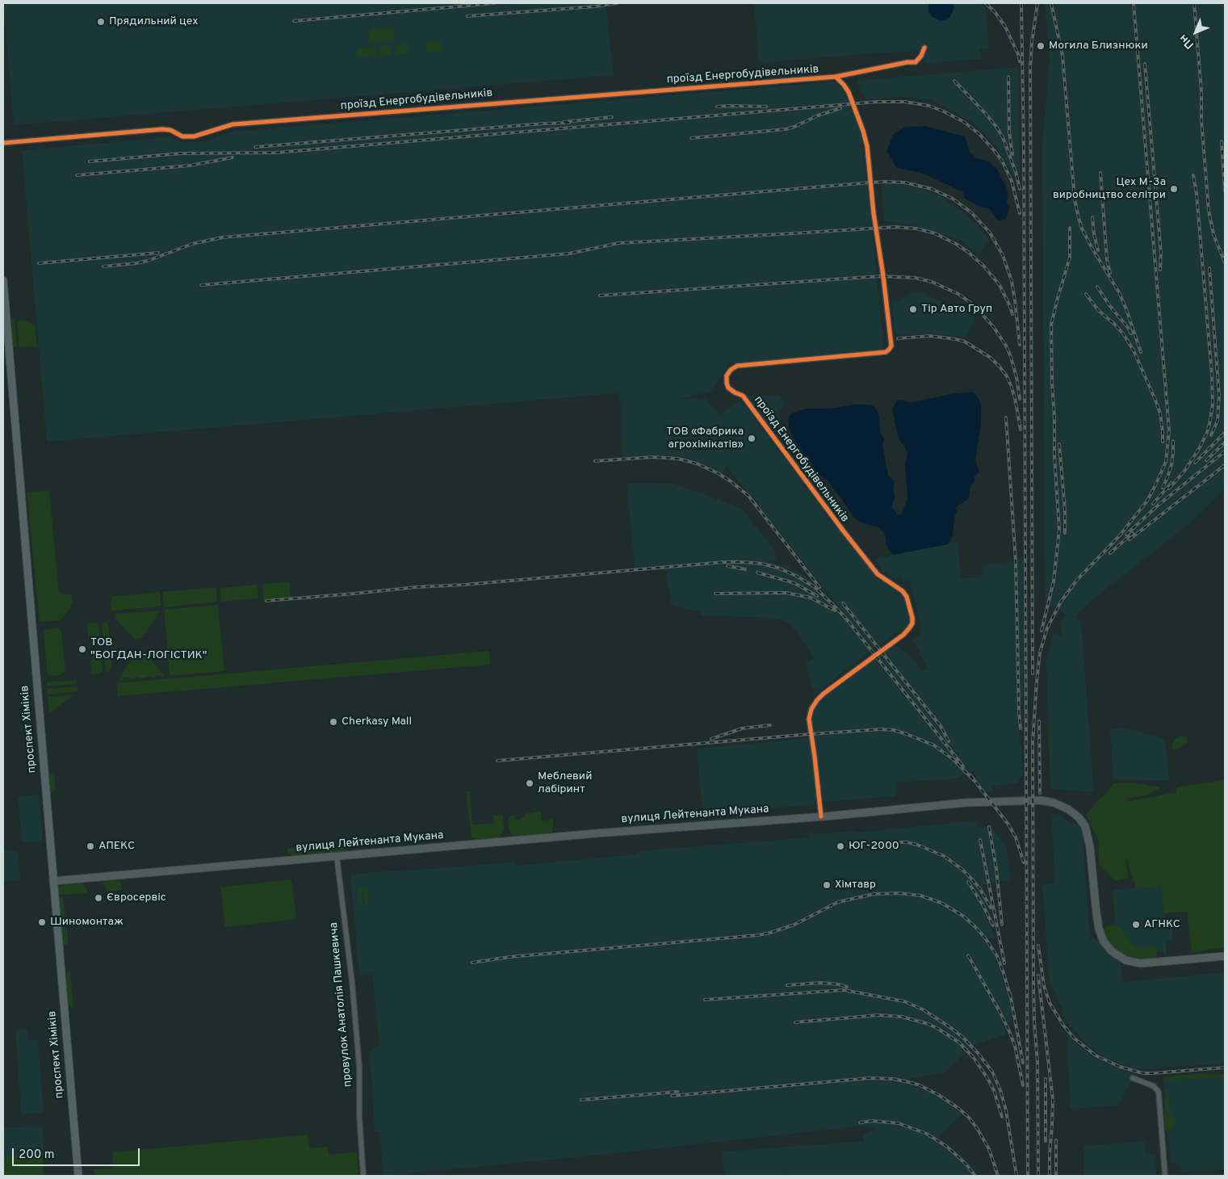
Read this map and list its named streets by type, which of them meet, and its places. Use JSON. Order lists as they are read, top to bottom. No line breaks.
{"streets":{"main road":["проспект Хіміків","вулиця Лейтенанта Мукана"],"street":["проїзд Енергобудівельників","провулок Анатолія Пашкевича"]},"crossings":[["проїзд Енергобудівельників","вулиця Лейтенанта Мукана"],["проспект Хіміків","вулиця Лейтенанта Мукана"],["вулиця Лейтенанта Мукана","провулок Анатолія Пашкевича"]],"places":["Прядильний цех","Могила Близнюки","Цех М-3а виробництво селітри","Тір Авто Груп","ТОВ «Фабрика агрохімікатів»","ТОВ \"БОГДАН-ЛОГІСТИК\"","Cherkasy Mall","Меблевий лабіринт","АПЕКС","ЮГ-2000","Хімтавр","Євросервіс","Шиномонтаж","АГНКС"],"scale_bar":"200 m","north":"bottom left"}
